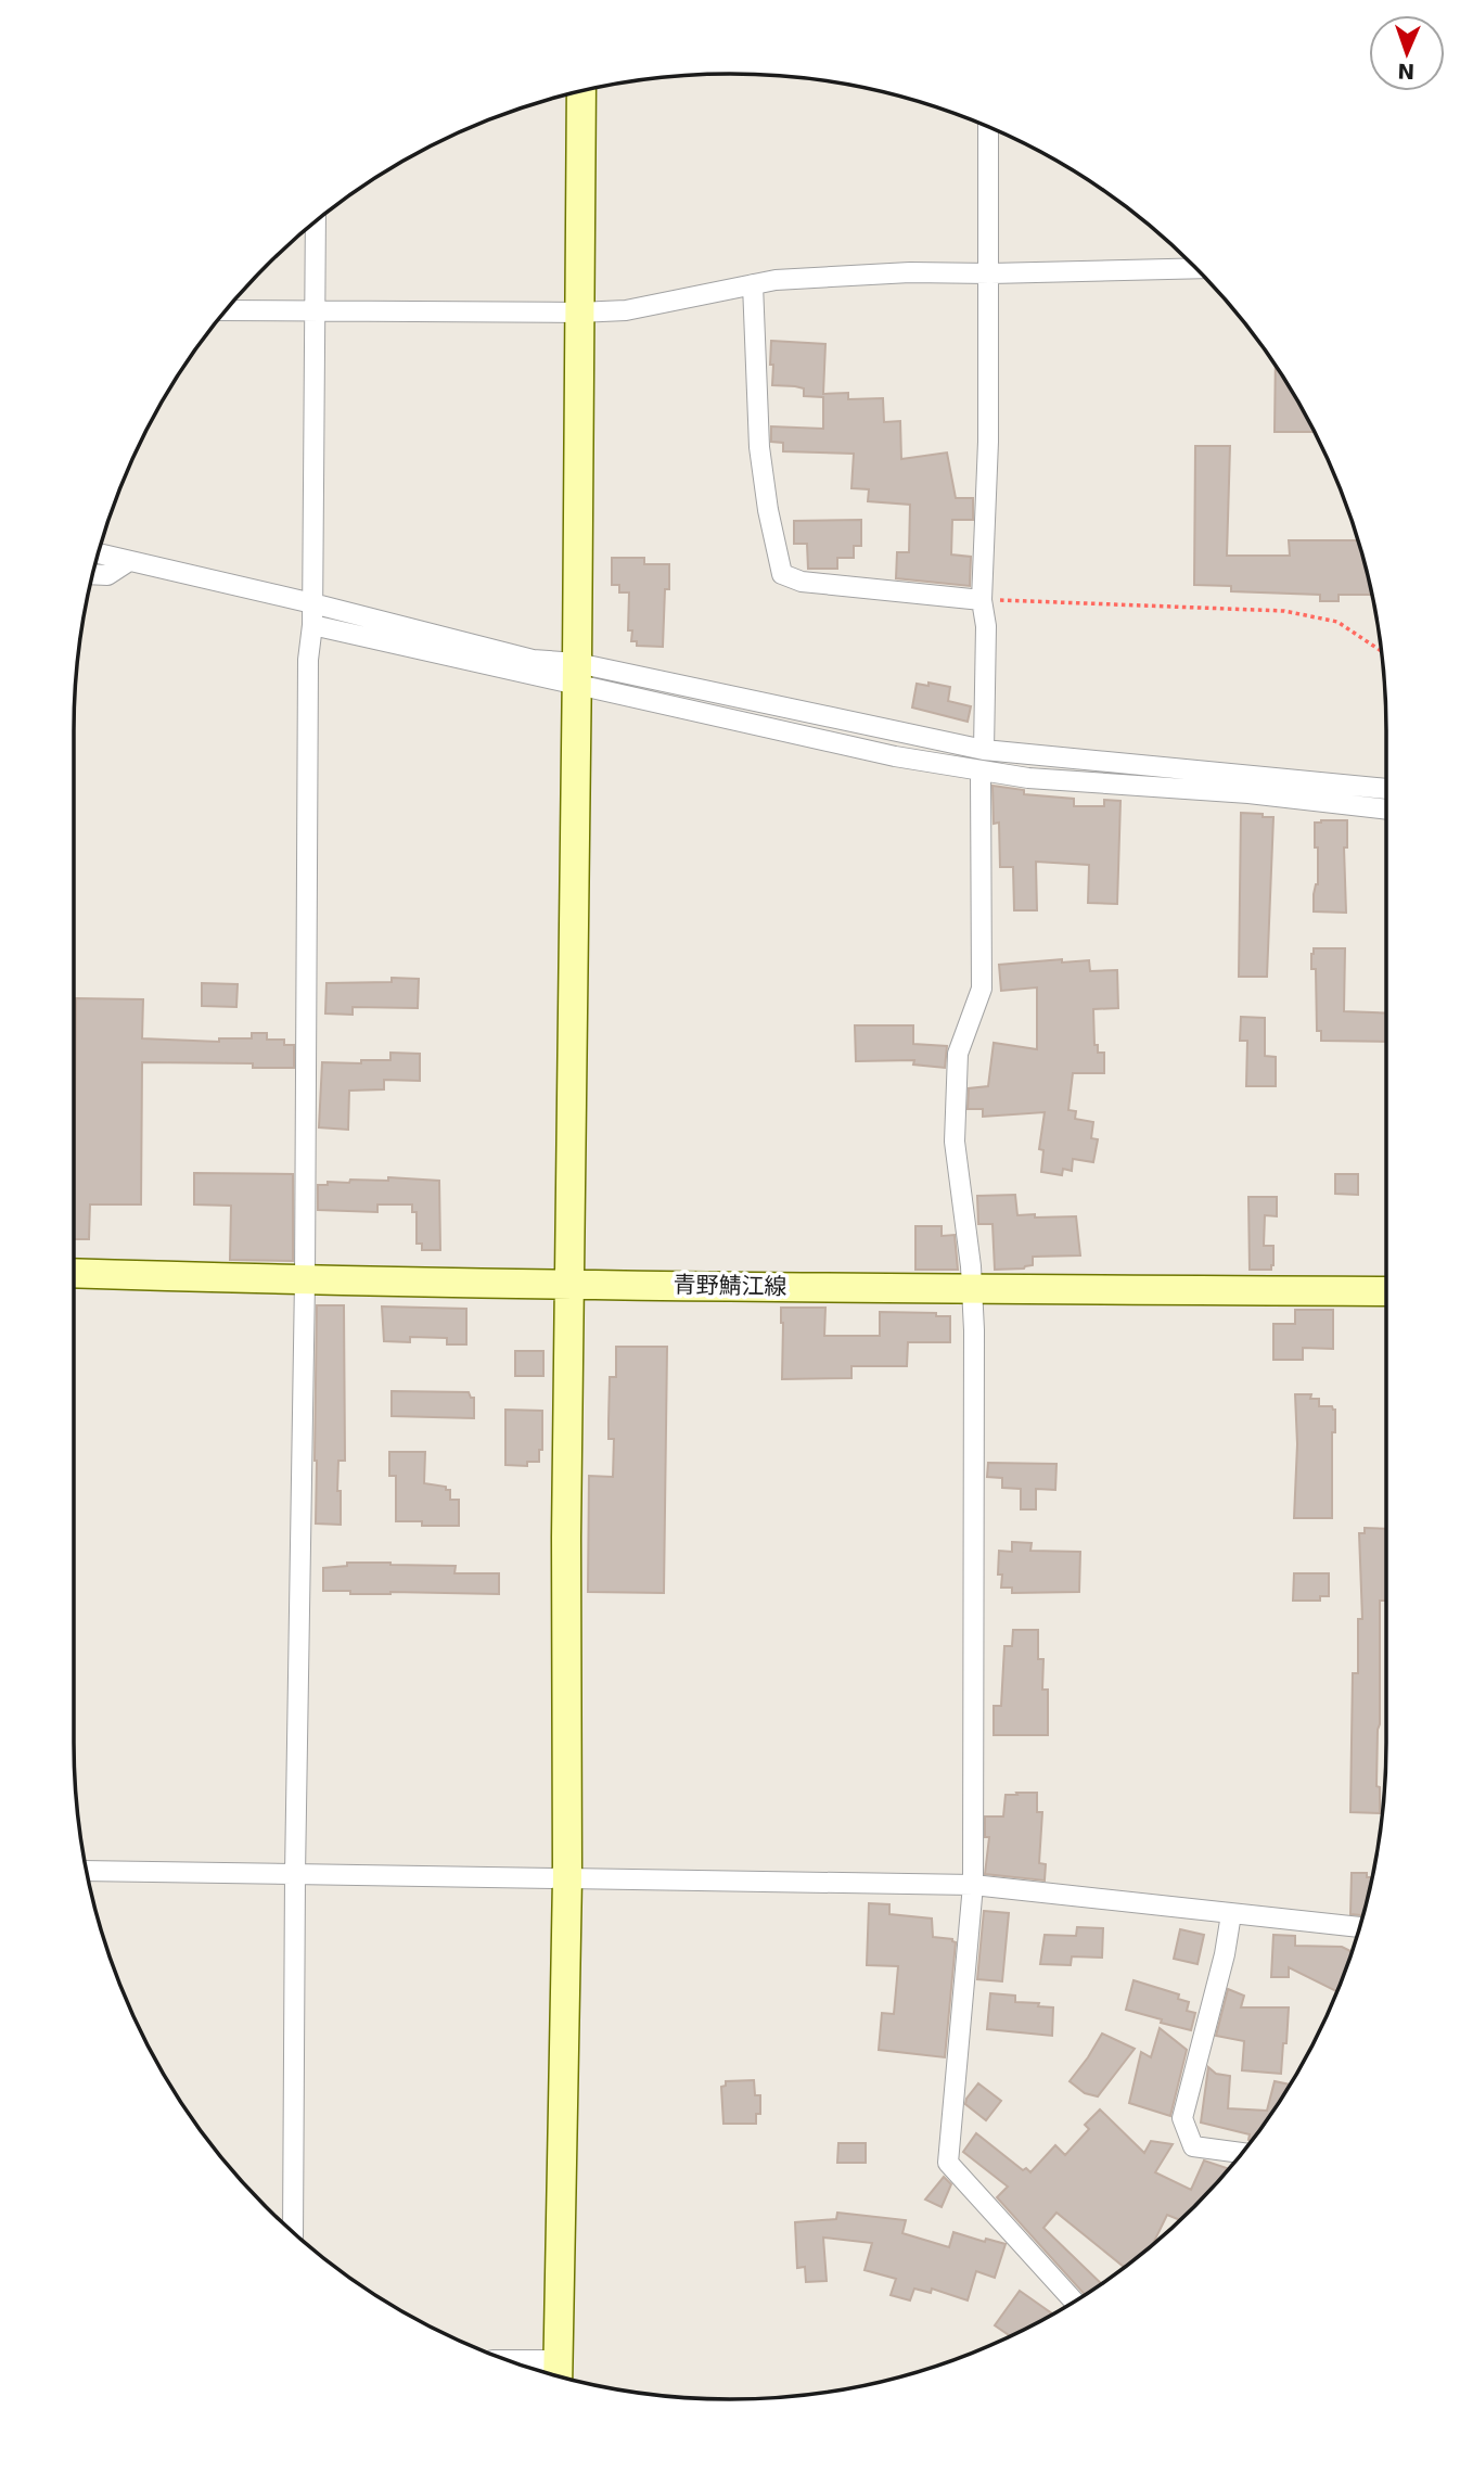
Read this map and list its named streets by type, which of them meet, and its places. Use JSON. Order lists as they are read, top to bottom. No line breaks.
{"streets":{"street":["青野鯖江線"]},"north":"bottom"}
